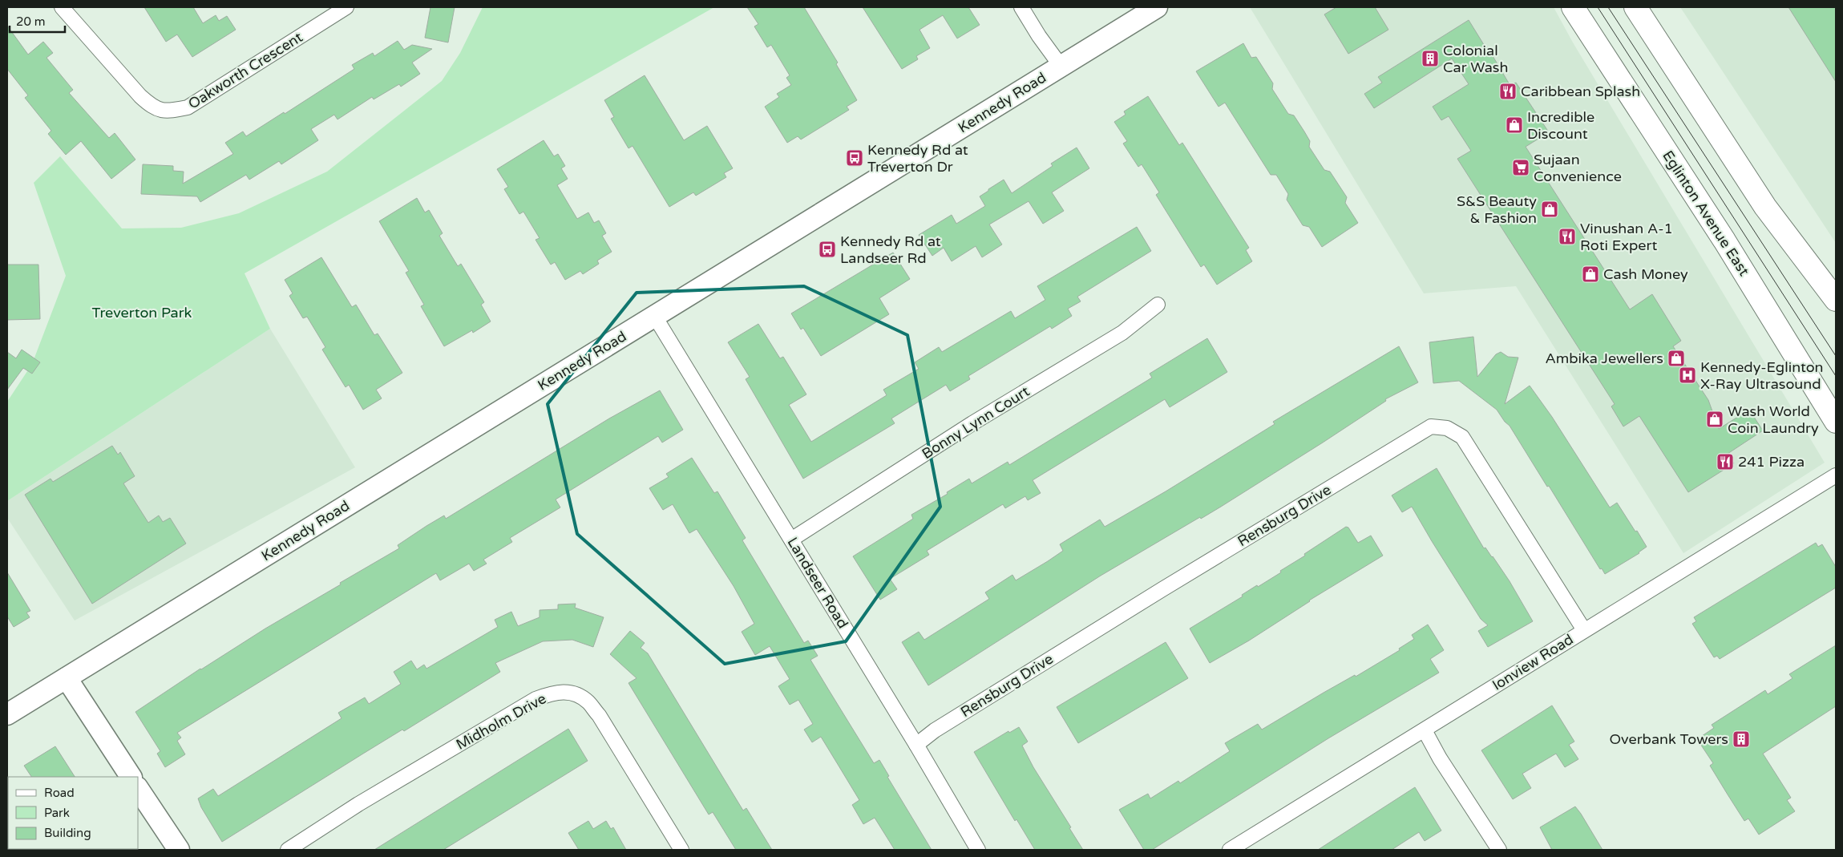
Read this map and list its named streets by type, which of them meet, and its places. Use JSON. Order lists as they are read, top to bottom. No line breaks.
{"streets":{"main road":["Kennedy Road","Eglinton Avenue East"],"street":["Oakworth Crescent","Bonny Lynn Court","Rensburg Drive","Landseer Road","Ionview Road","Midholm Drive"]},"crossings":[["Kennedy Road","Landseer Road"],["Bonny Lynn Court","Landseer Road"],["Rensburg Drive","Landseer Road"],["Rensburg Drive","Ionview Road"]],"parks":["Treverton Park"],"places":{"building":["Colonial Car Wash","Overbank Towers"],"restaurant":["Caribbean Splash","Vinushan A-1 Roti Expert","241 Pizza"],"shop":["Incredible Discount","S&S Beauty & Fashion","Cash Money","Ambika Jewellers","Wash World Coin Laundry"],"bus stop":["Kennedy Rd at Treverton Dr","Kennedy Rd at Landseer Rd"],"supermarket":["Sujaan Convenience"],"hospital":["Kennedy-Eglinton X-Ray Ultrasound"]},"legend":["Road","Park","Building"],"scale_bar":"20 m"}
